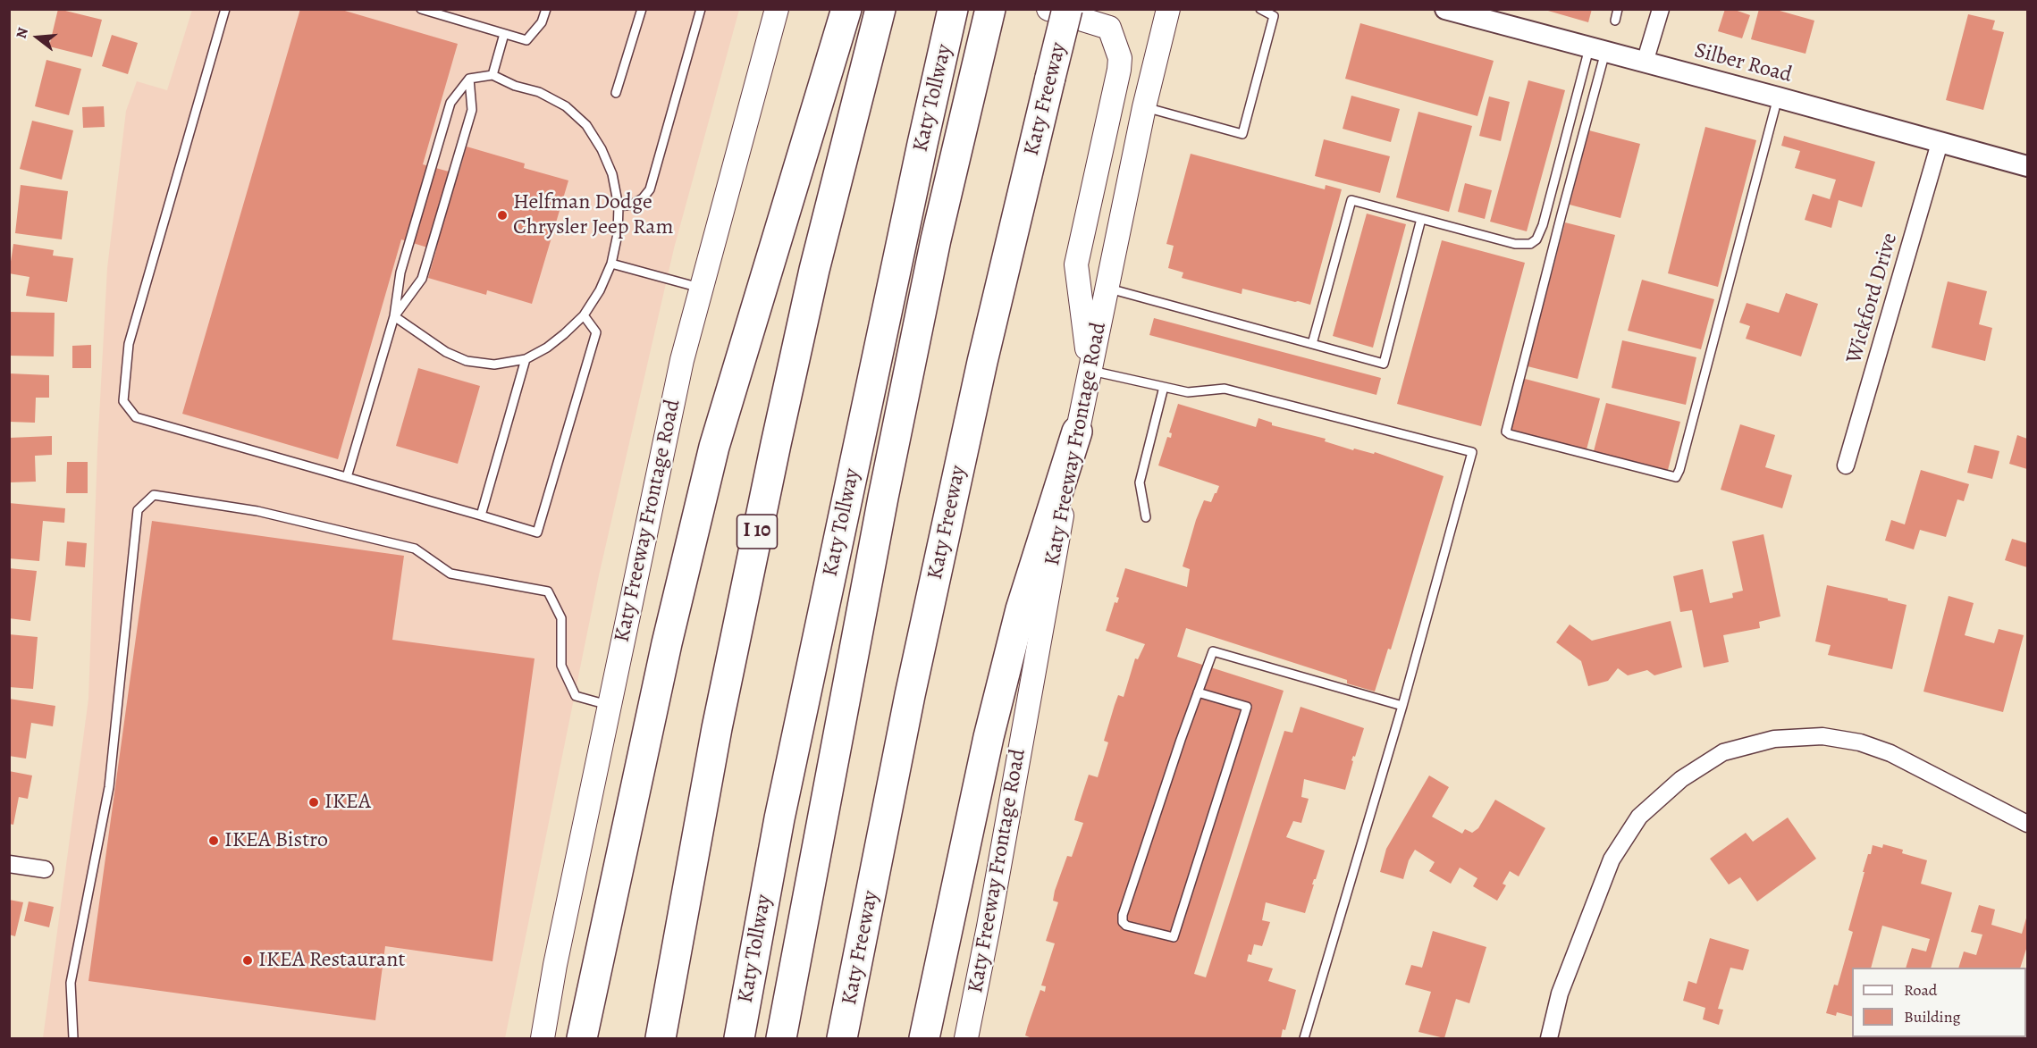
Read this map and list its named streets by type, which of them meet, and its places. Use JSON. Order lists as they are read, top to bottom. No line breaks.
{"streets":{"highway":["Katy Tollway","Katy Freeway","I 10"],"main road":["Katy Freeway Frontage Road"],"street":["Silber Road","Wickford Drive"]},"crossings":[["Silber Road","Wickford Drive"]],"places":["Helfman Dodge Chrysler Jeep Ram","IKEA","IKEA Bistro","IKEA Restaurant"],"legend":["Road","Building"],"north":"left"}
